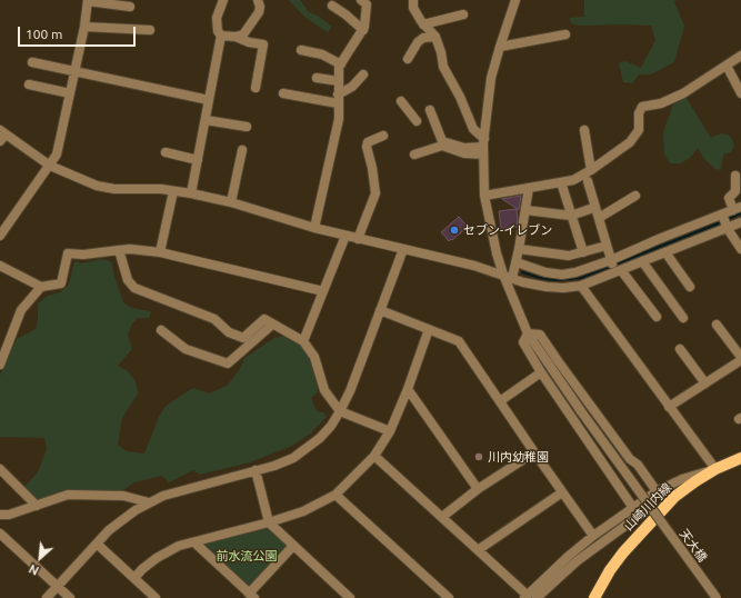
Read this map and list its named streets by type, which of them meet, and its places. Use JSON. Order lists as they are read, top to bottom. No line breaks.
{"streets":{"main road":["山崎川内線"],"street":["天大橋"]},"parks":["前水流公園"],"places":["セブン-イレブン","川内幼稚園"],"scale_bar":"100 m","north":"bottom left"}
